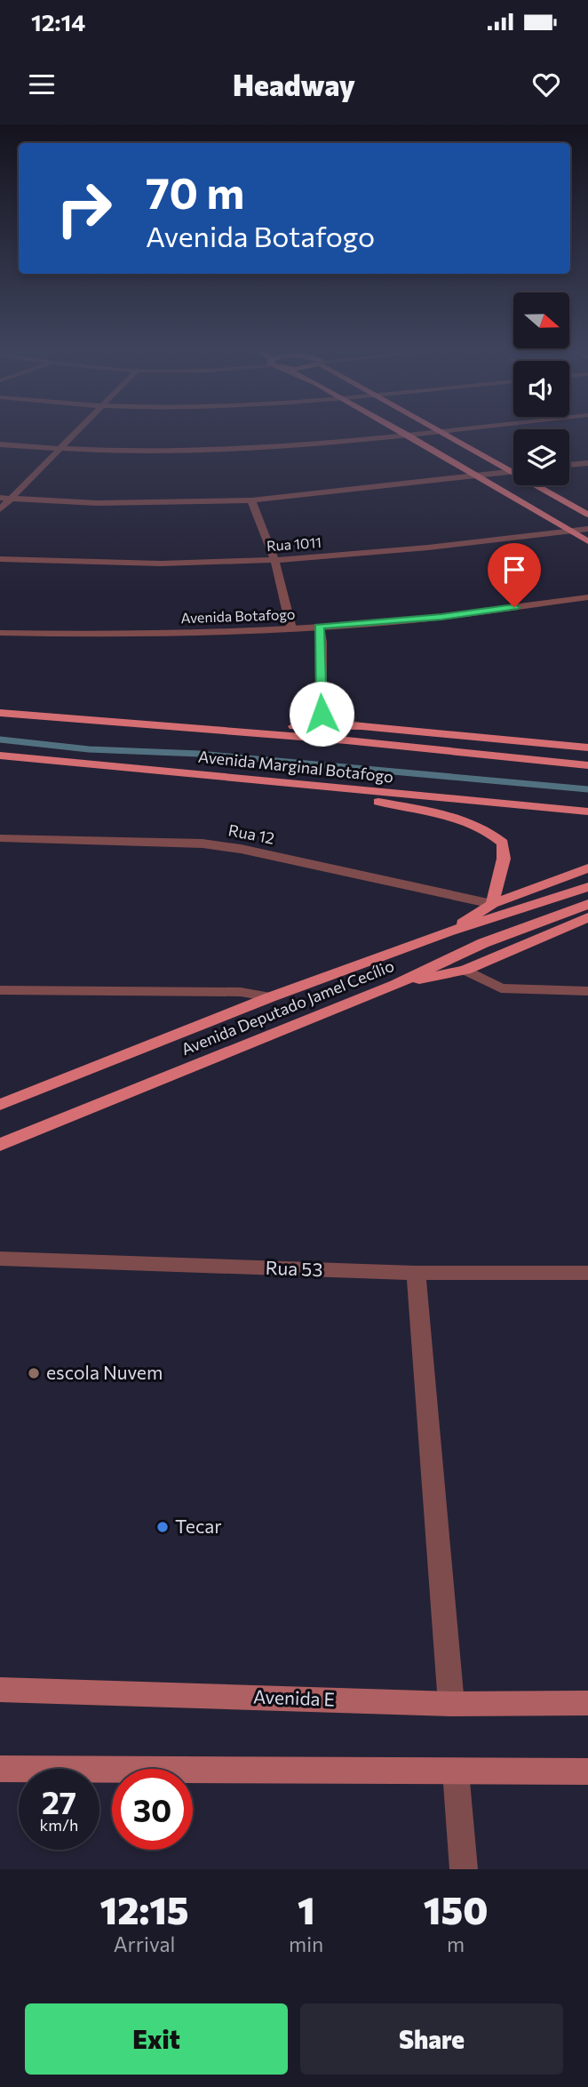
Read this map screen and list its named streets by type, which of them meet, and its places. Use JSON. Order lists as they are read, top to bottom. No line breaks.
{"streets":{"main road":["Avenida Marginal Botafogo","Avenida Deputado Jamel Cecílio","Avenida E"],"street":["Rua 1011","Avenida Botafogo","Rua 12","Rua 53"]},"crossings":[["Rua 12","Avenida Deputado Jamel Cecílio"]],"places":["escola Nuvem","Tecar"],"north":"right","page":{"status":"12:14","header":"Headway","turn":["70 m","Avenida Botafogo"],"speed":"27 km/h","limit":"30","eta":["12:15","Arrival","1","min","150","m"],"buttons":["Exit","Share"]}}
